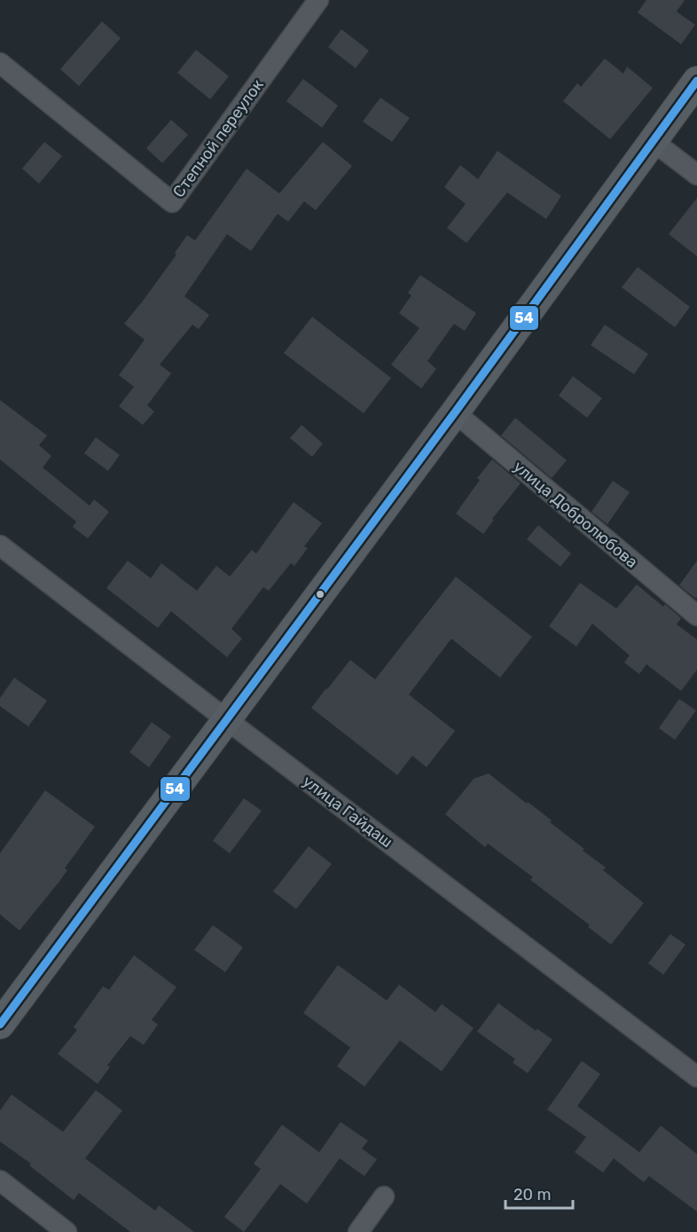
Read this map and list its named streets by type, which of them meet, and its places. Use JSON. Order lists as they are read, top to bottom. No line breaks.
{"streets":{"street":["Степной переулок","улица Добролюбова","улица Гайдаш"]},"lines":["transit line 54"],"scale_bar":"20 m"}
